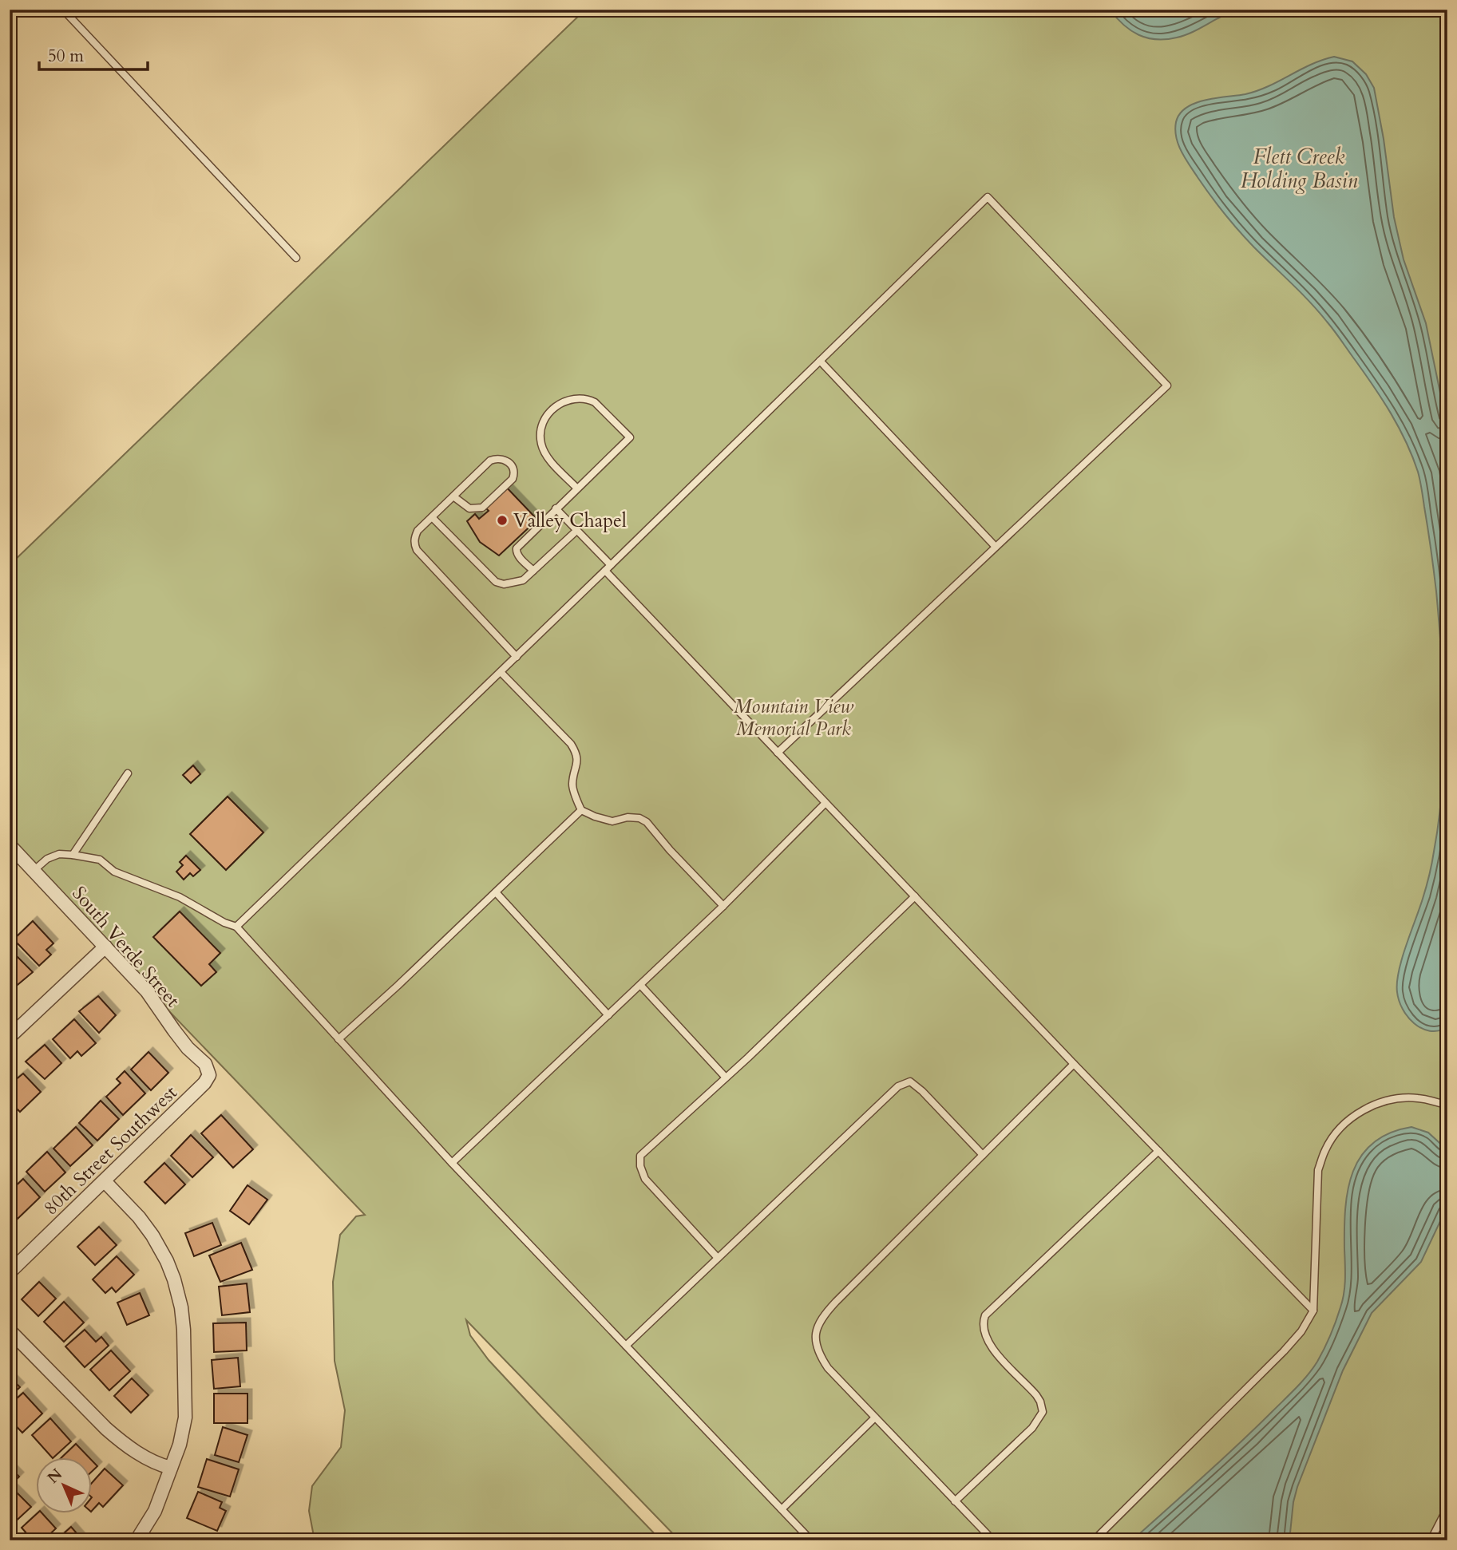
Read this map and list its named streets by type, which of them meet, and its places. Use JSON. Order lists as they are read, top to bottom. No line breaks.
{"streets":{"street":["South Verde Street","80th Street Southwest"]},"crossings":[["South Verde Street","80th Street Southwest"]],"water":["Flett Creek Holding Basin"],"parks":["Mountain View Memorial Park"],"places":["Valley Chapel"],"scale_bar":"50 m","north":"top left"}
